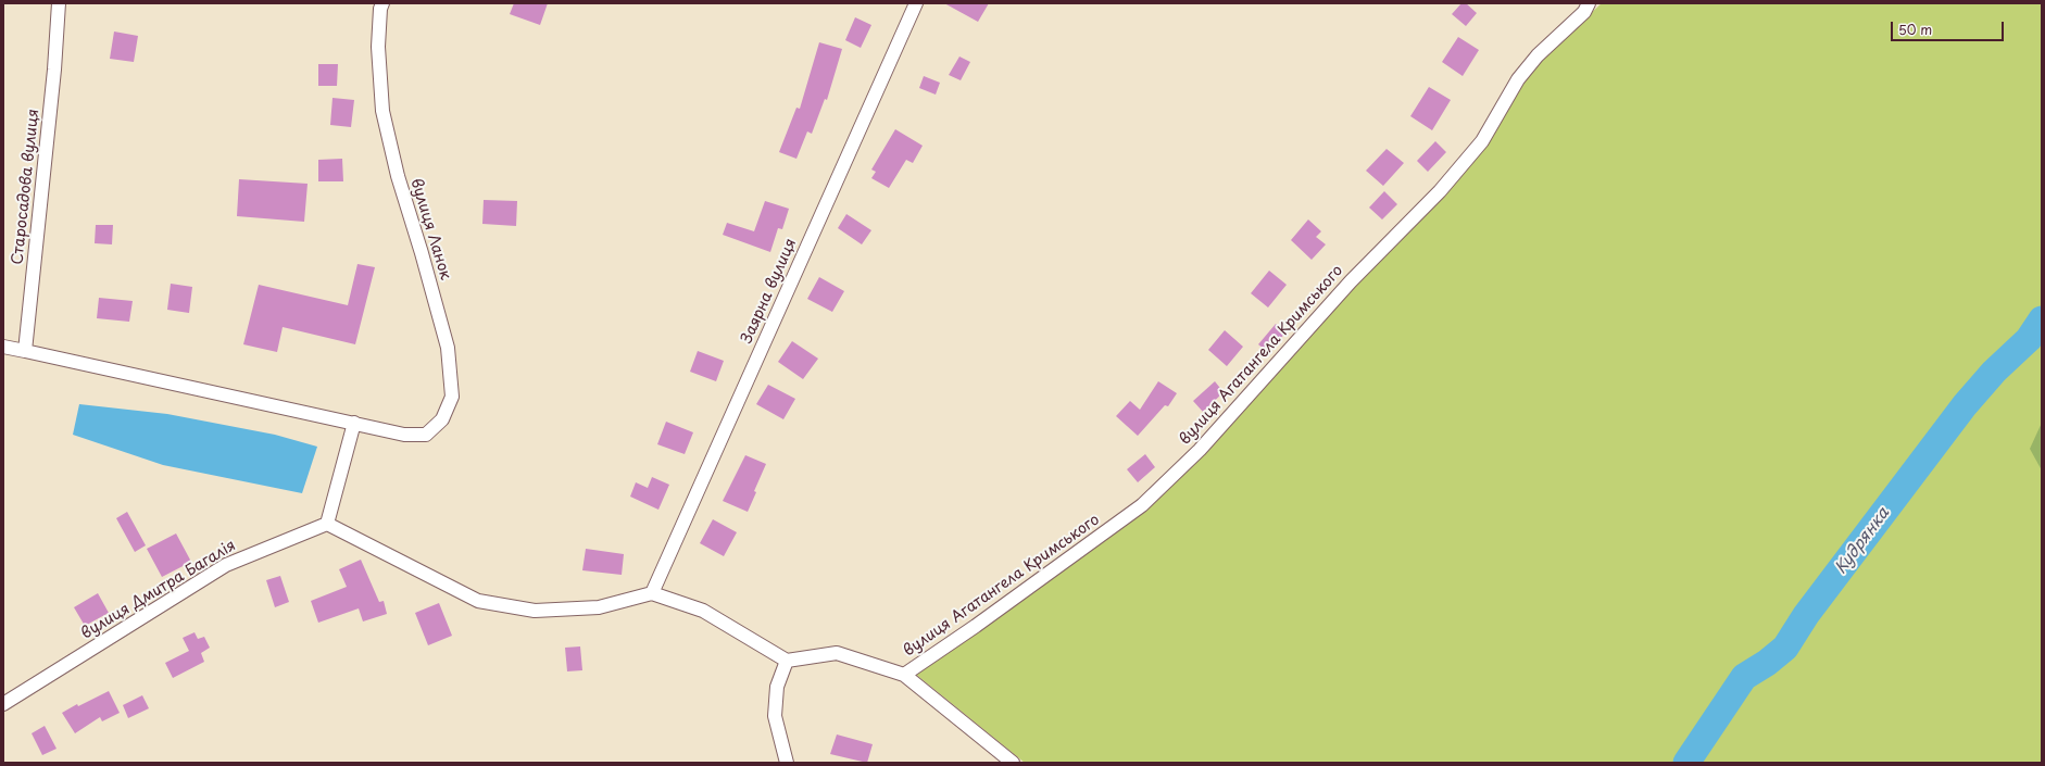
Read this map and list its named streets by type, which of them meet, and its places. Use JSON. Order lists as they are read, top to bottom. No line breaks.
{"streets":{"street":["Старосадова вулиця","вулиця Ланок","Заярна вулиця","вулиця Агатангела Кримського","вулиця Дмитра Багалія"]},"crossings":[["Старосадова вулиця","вулиця Ланок"]],"water":["Кудрянка"],"scale_bar":"50 m"}
